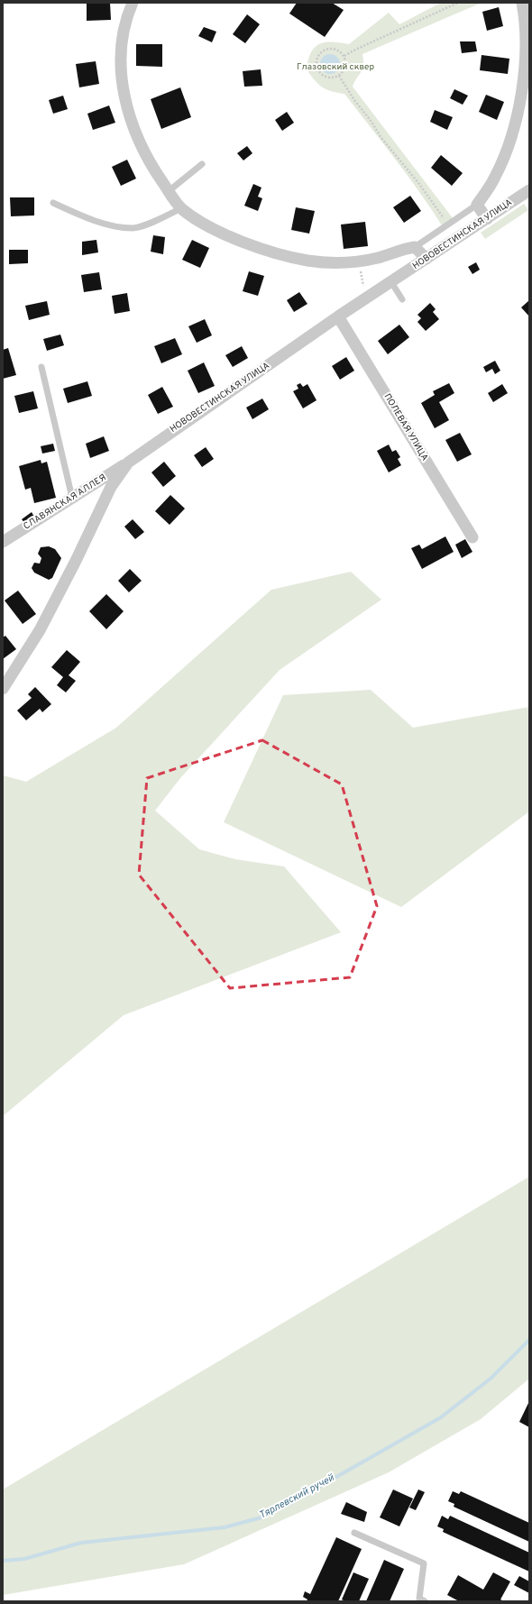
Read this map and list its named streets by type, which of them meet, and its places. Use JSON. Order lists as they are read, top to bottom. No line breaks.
{"streets":{"street":["НОВОВЕСТИНСКАЯ УЛИЦА","ПОЛЕВАЯ УЛИЦА","СЛАВЯНСКАЯ АЛЛЕЯ"]},"crossings":[["НОВОВЕСТИНСКАЯ УЛИЦА","ПОЛЕВАЯ УЛИЦА"],["НОВОВЕСТИНСКАЯ УЛИЦА","СЛАВЯНСКАЯ АЛЛЕЯ"]],"water":["Тярлевский ручей"],"parks":["Глазовский сквер"]}
